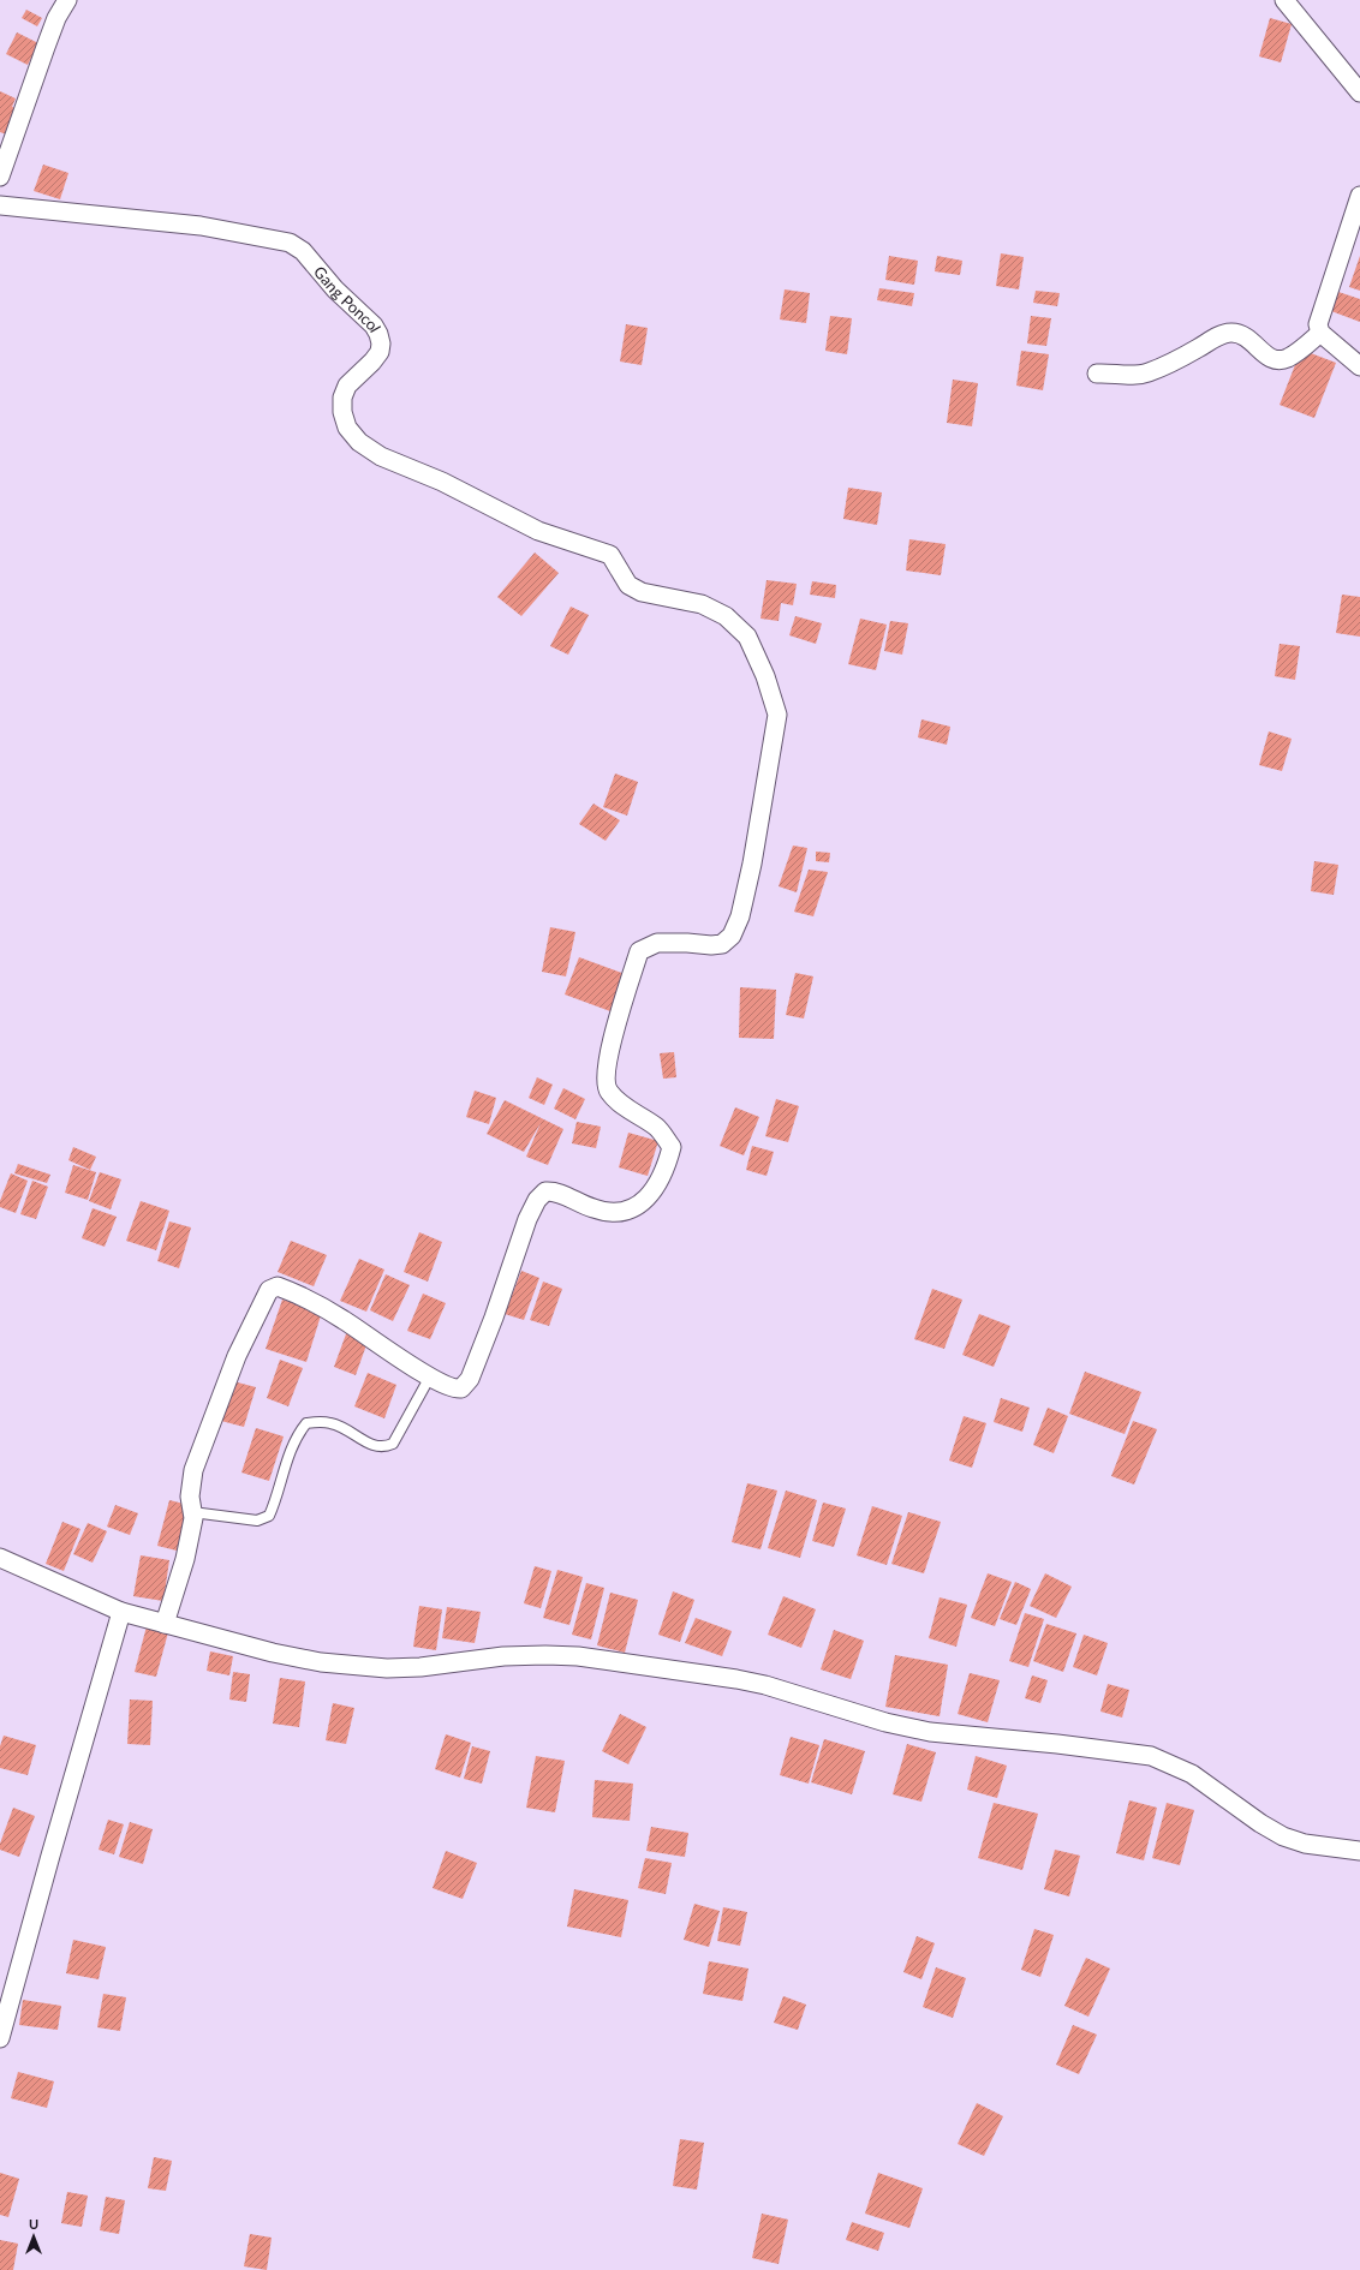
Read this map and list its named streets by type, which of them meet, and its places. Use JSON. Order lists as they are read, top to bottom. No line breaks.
{"streets":{"street":["Gang Poncol"]},"north":"top"}
